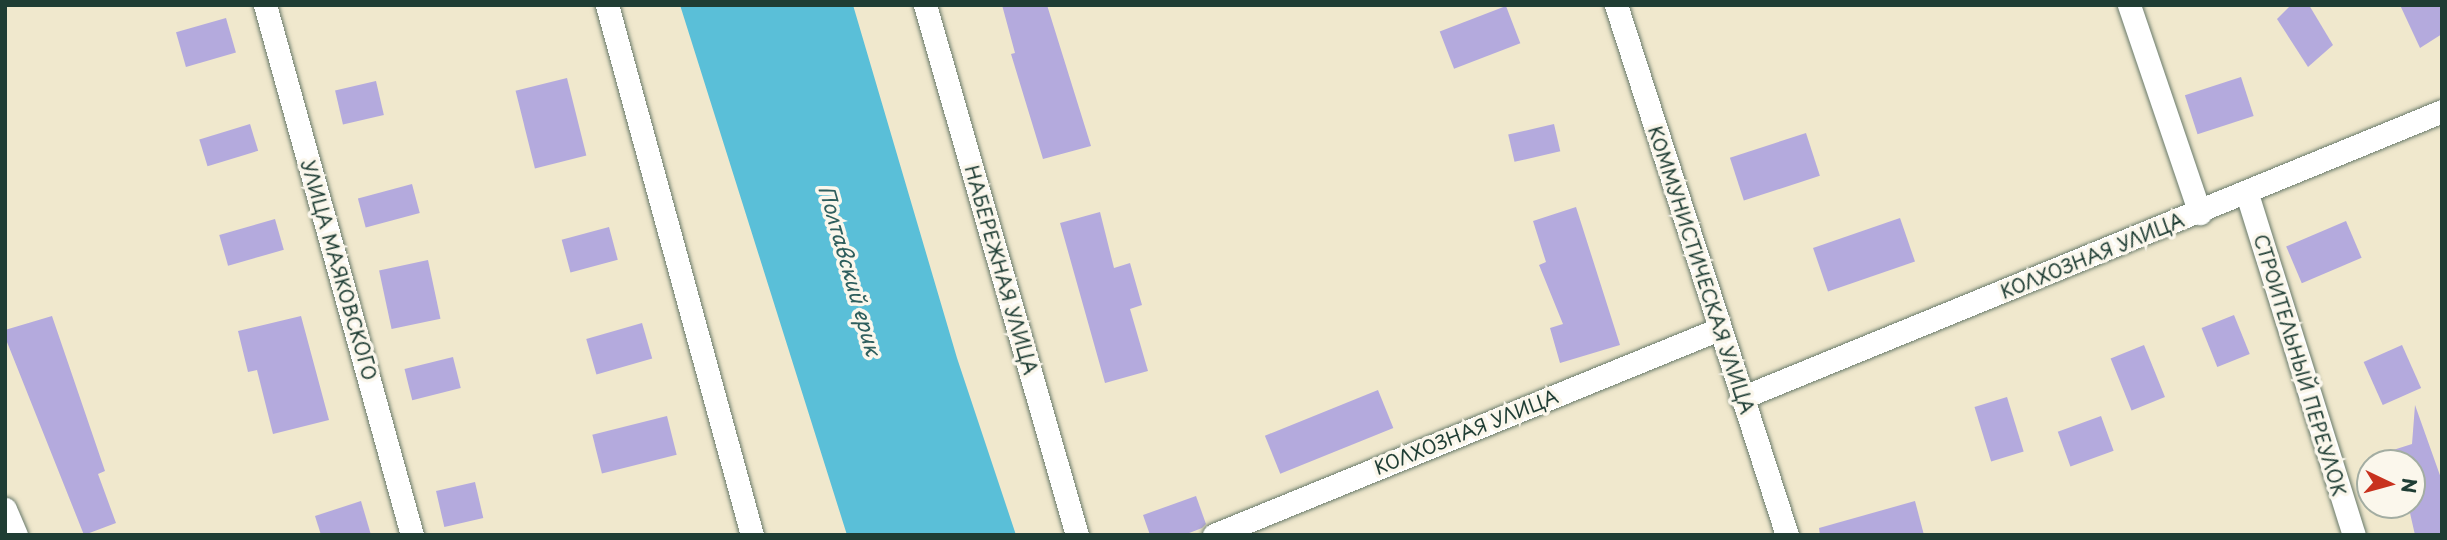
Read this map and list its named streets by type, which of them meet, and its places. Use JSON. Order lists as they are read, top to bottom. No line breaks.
{"streets":{"street":["КОЛХОЗНАЯ УЛИЦА","УЛИЦА МАЯКОВСКОГО","НАБЕРЕЖНАЯ УЛИЦА","КОММУНИСТИЧЕСКАЯ УЛИЦА","СТРОИТЕЛЬНЫЙ ПЕРЕУЛОК"]},"crossings":[["КОЛХОЗНАЯ УЛИЦА","КОММУНИСТИЧЕСКАЯ УЛИЦА"],["КОЛХОЗНАЯ УЛИЦА","СТРОИТЕЛЬНЫЙ ПЕРЕУЛОК"]],"water":["Полтавский ерик"],"north":"right"}
